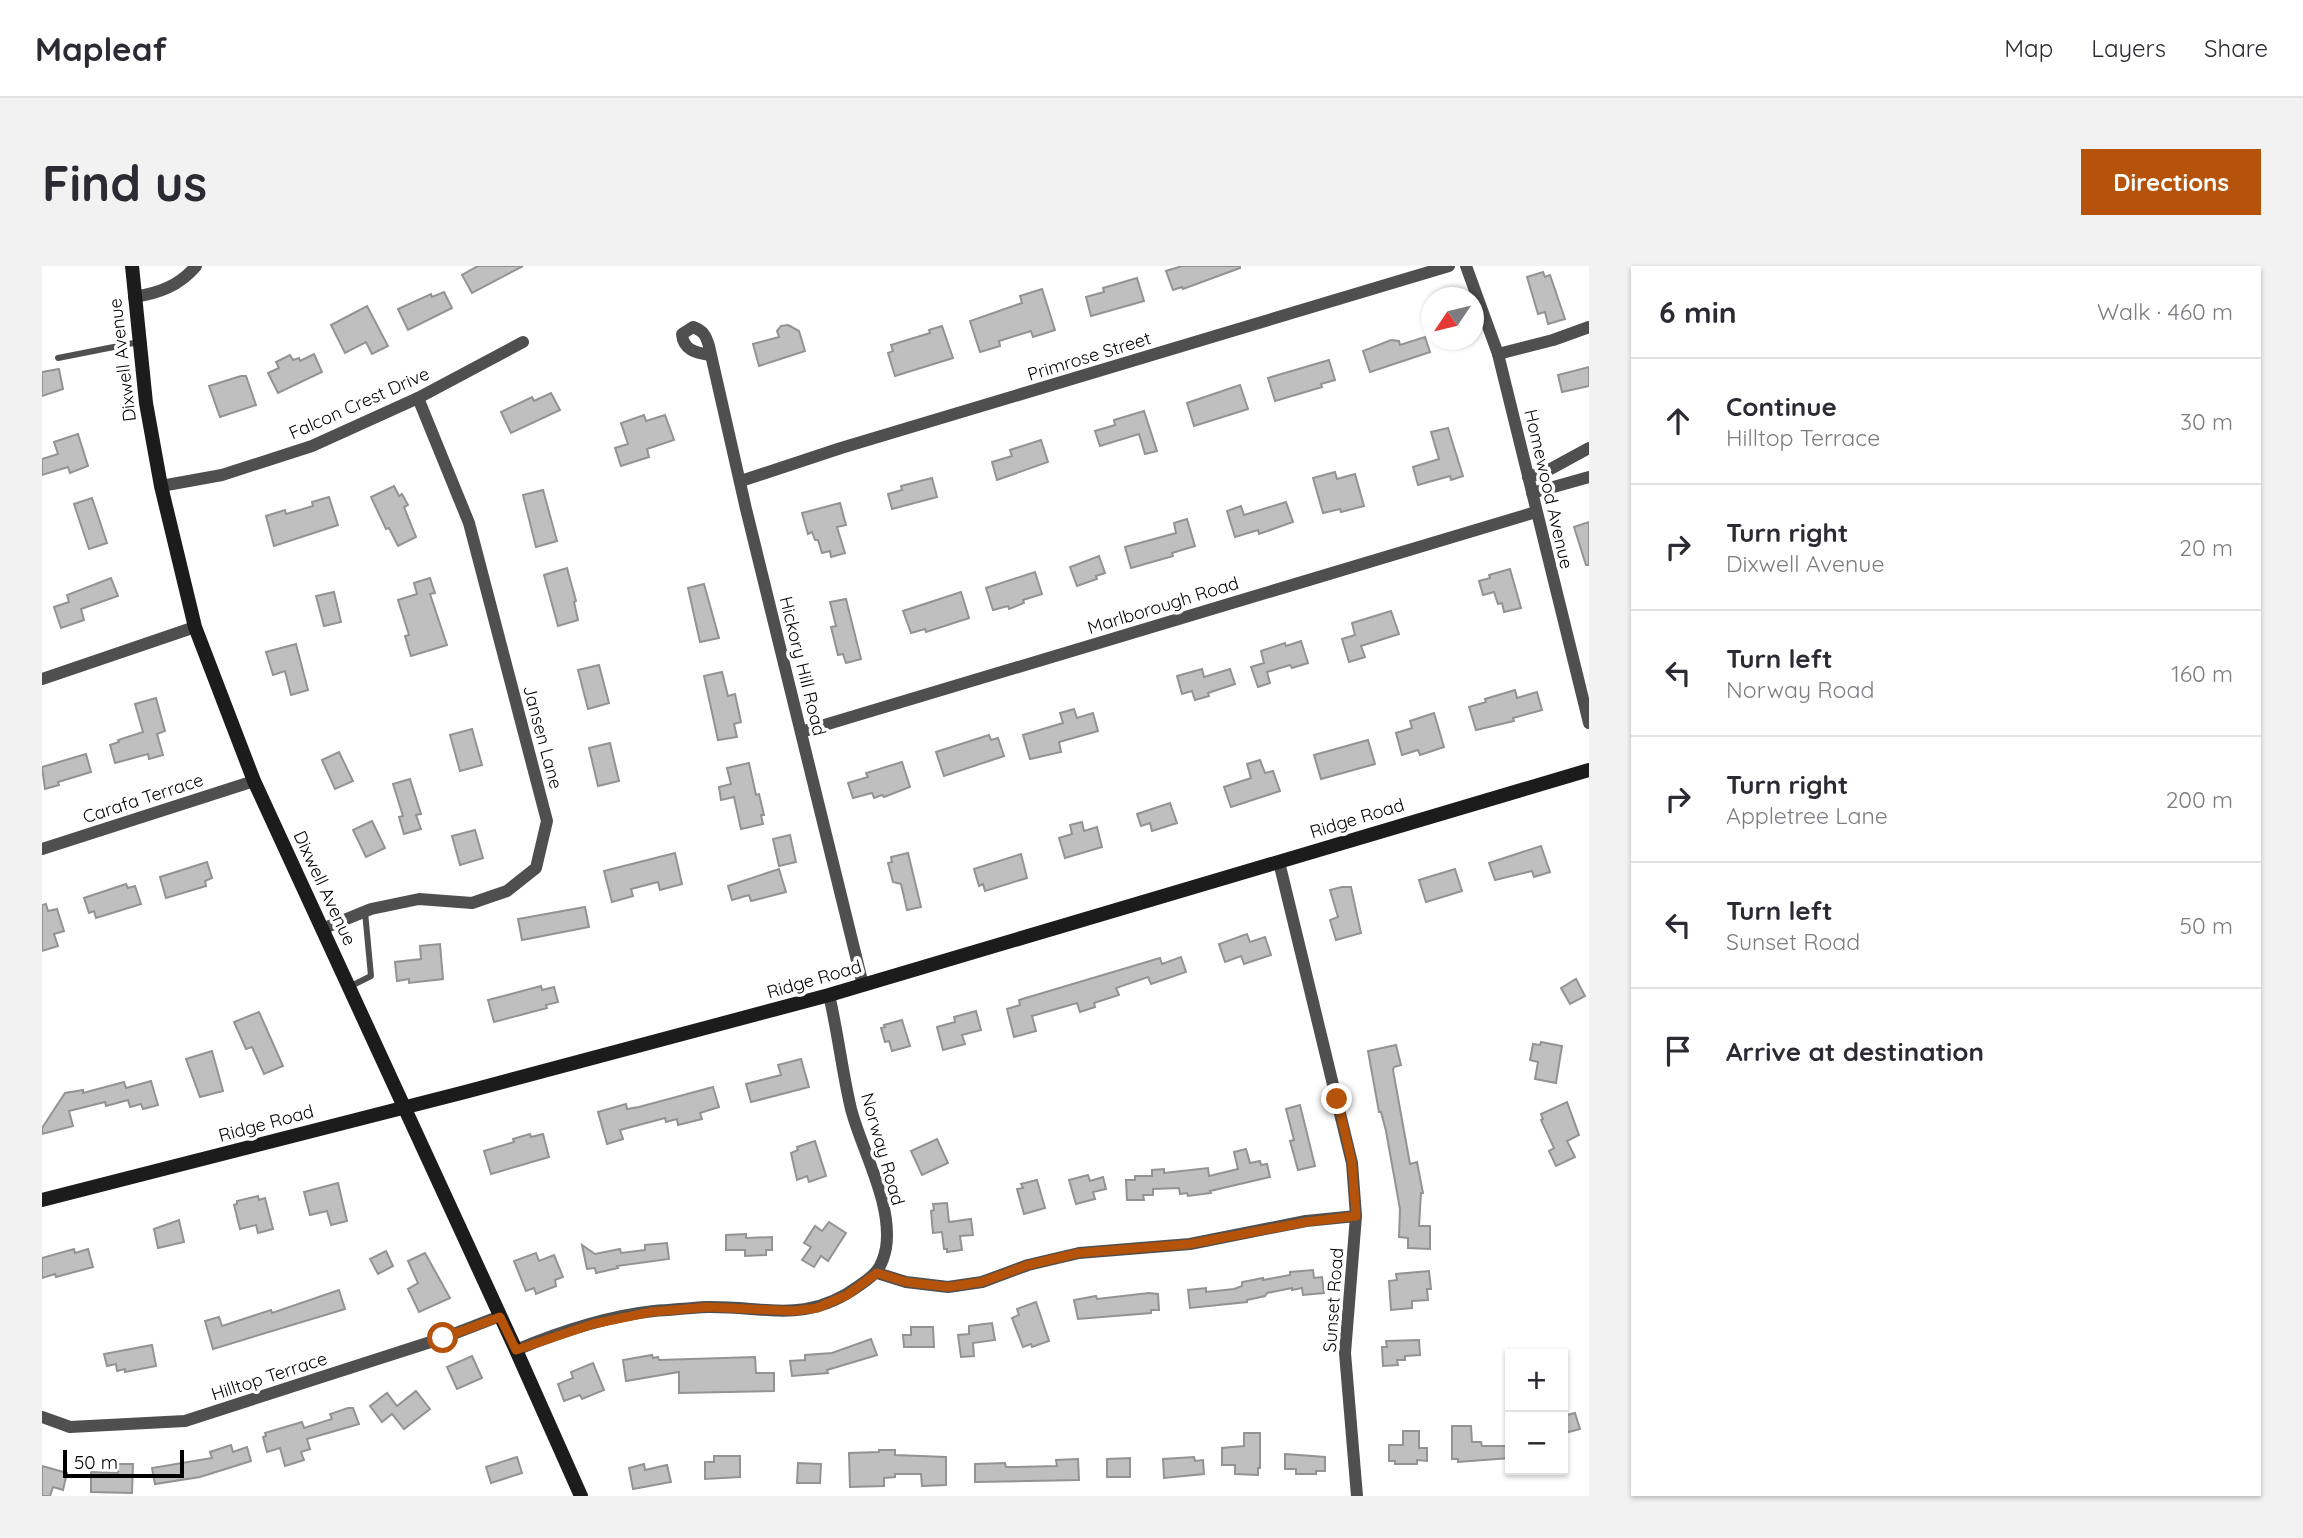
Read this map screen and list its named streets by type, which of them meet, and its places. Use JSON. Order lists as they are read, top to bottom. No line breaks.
{"streets":{"main road":["Dixwell Avenue","Ridge Road"],"street":["Primrose Street","Falcon Crest Drive","Homewood Avenue","Marlborough Road","Hickory Hill Road","Jansen Lane","Carafa Terrace","Norway Road","Sunset Road","Hilltop Terrace"]},"crossings":[["Primrose Street","Hickory Hill Road"],["Dixwell Avenue","Falcon Crest Drive"],["Dixwell Avenue","Jansen Lane"],["Dixwell Avenue","Carafa Terrace"],["Dixwell Avenue","Ridge Road"],["Dixwell Avenue","Hilltop Terrace"],["Falcon Crest Drive","Jansen Lane"],["Homewood Avenue","Marlborough Road"],["Marlborough Road","Hickory Hill Road"],["Hickory Hill Road","Ridge Road"],["Ridge Road","Norway Road"],["Ridge Road","Sunset Road"]],"scale_bar":"50 m","north":"bottom left","page":{"header":"Mapleaf","nav":["Map","Layers","Share"],"buttons":"Directions","title":"Find us","heading":["6 min","Walk · 460 m"],"list":[["Continue","Hilltop Terrace","30 m"],["Turn right","Dixwell Avenue","20 m"],["Turn left","Norway Road","160 m"],["Turn right","Appletree Lane","200 m"],["Turn left","Sunset Road","50 m"],"Arrive at destination"],"map_buttons":["+","−"],"scale":"50 m"}}
